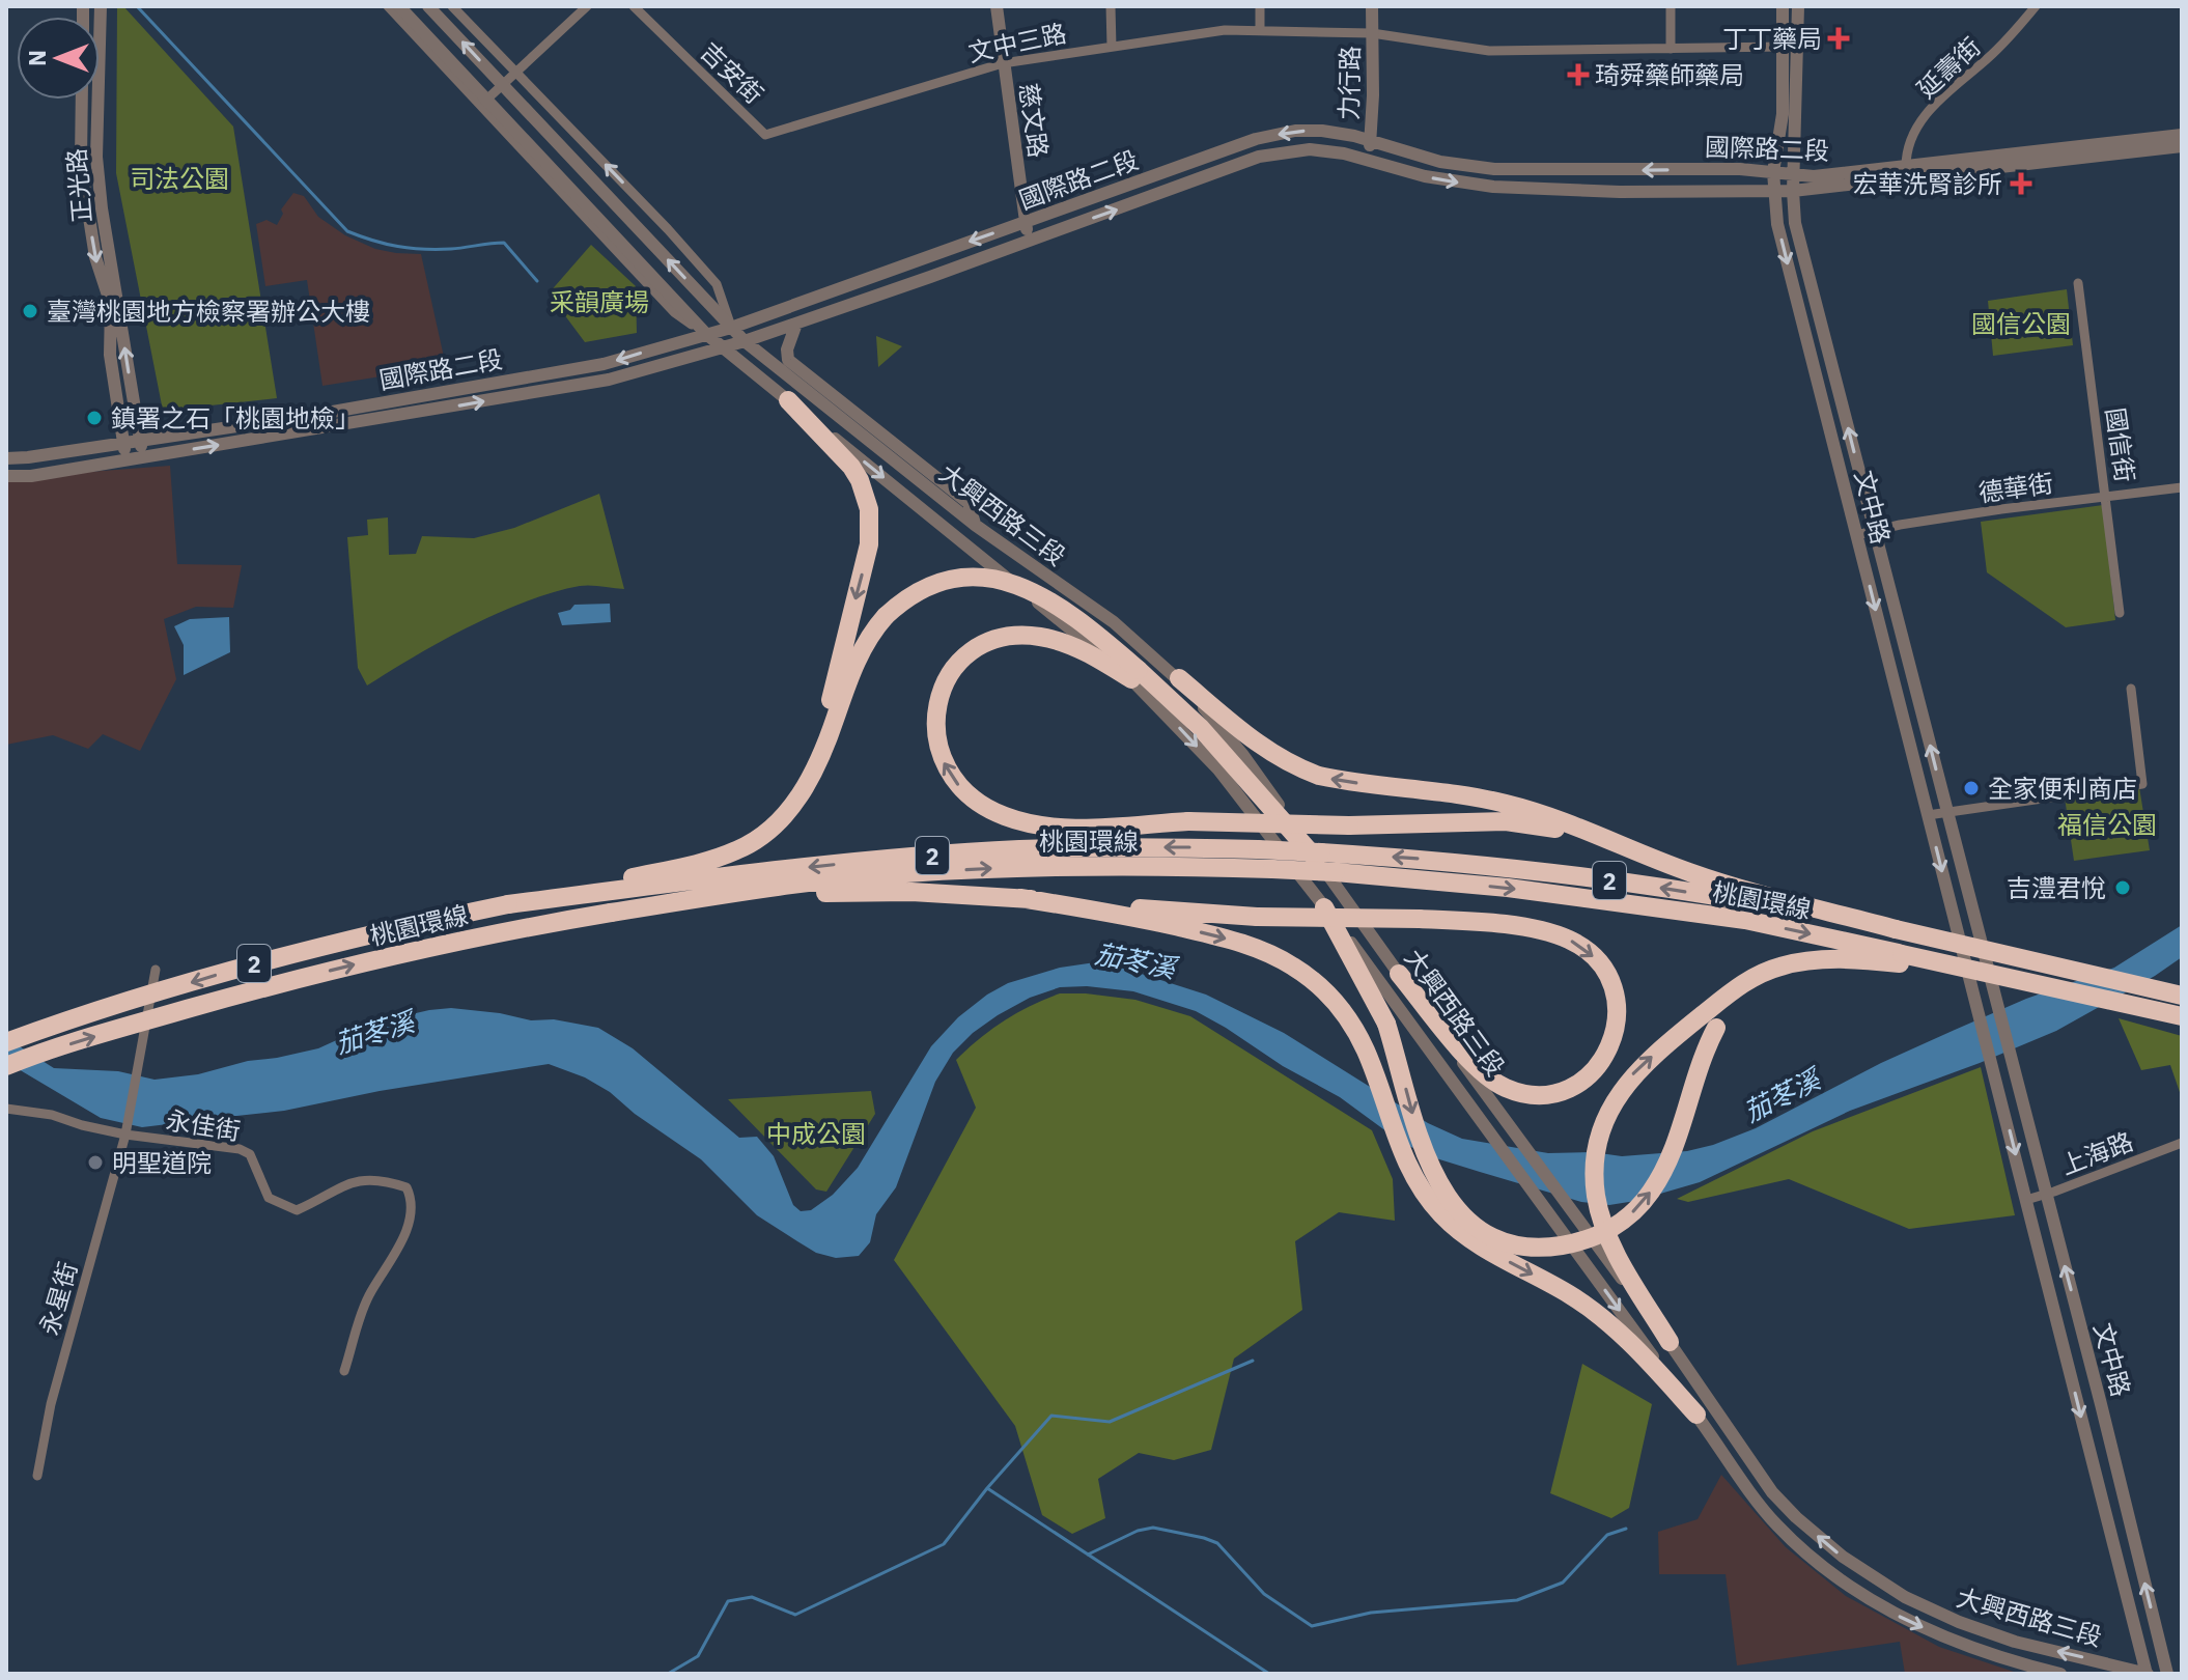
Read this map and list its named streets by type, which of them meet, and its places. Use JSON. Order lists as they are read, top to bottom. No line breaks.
{"streets":{"highway":["桃園環線","2"],"street":["文中三路","延壽街","吉安街","力行路","慈文路","國際路二段","正光路","國信街","德華街","文中路","大興西路三段","永佳街","上海路","永星街"]},"crossings":[["文中三路","吉安街"],["文中三路","力行路"],["文中三路","慈文路"],["文中三路","文中路"],["延壽街","國際路二段"],["力行路","國際路二段"],["慈文路","國際路二段"],["國際路二段","正光路"],["國際路二段","文中路"],["國際路二段","大興西路三段"],["國信街","德華街"],["德華街","文中路"],["文中路","大興西路三段"],["文中路","上海路"],["大興西路三段","桃園環線"],["永佳街","永星街"]],"water":["茄苳溪"],"parks":["司法公園","采韻廣場","國信公園","福信公園","中成公園"],"places":{"health":["丁丁藥局","琦舜藥師藥局","宏華洗腎診所"],"other":["臺灣桃園地方檢察署辦公大樓","鎮署之石「桃園地檢」","全家便利商店","吉澧君悅","明聖道院"]},"north":"left"}
